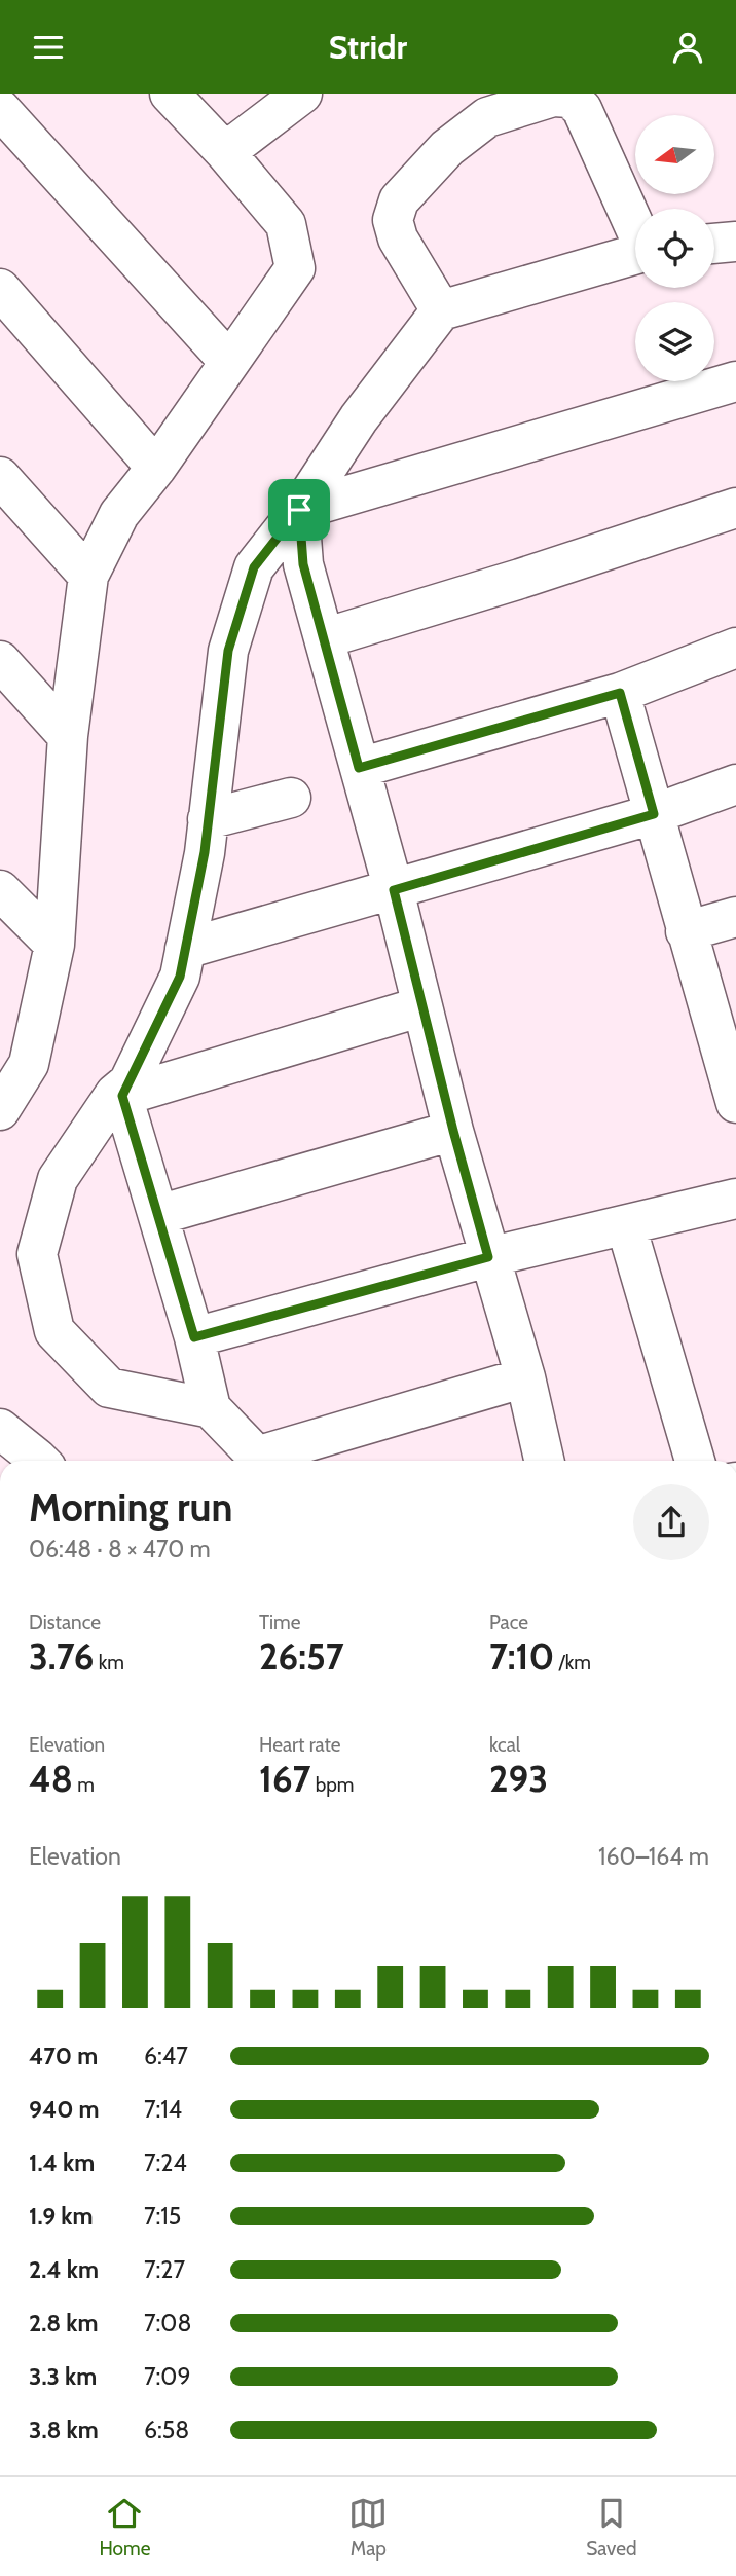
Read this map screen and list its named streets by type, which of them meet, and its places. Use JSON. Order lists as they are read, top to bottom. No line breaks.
{"north":"left","page":{"header":"Stridr","heading":["Morning run","06:48 · 8 × 470 m"],"stats":[["Distance","3.76 km"],["Time","26:57"],["Pace","7:10 /km"],["Elevation","48 m"],["Heart rate","167 bpm"],["kcal","293"]],"chart":["Elevation","160–164 m"],"list":[{"name":"470 m","note":"6:47"},{"name":"940 m","note":"7:14"},{"name":"1.4 km","note":"7:24"},{"name":"1.9 km","note":"7:15"},{"name":"2.4 km","note":"7:27"},{"name":"2.8 km","note":"7:08"},{"name":"3.3 km","note":"7:09"},{"name":"3.8 km","note":"6:58"}],"tabs":["Home","Map","Saved"]}}
